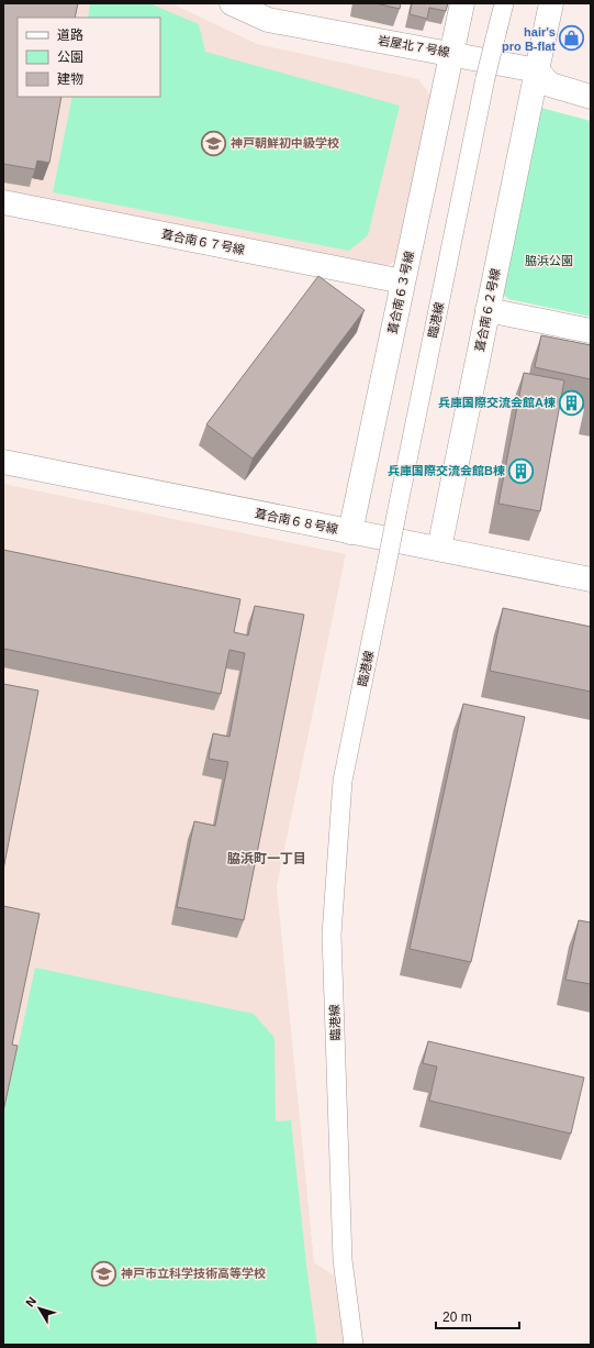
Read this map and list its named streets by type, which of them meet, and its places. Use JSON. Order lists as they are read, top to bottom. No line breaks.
{"streets":{"street":["岩屋北７号線","葺合南６７号線","葺合南６３号線","葺合南６２号線","臨港線","葺合南６８号線"]},"crossings":[["岩屋北７号線","葺合南６３号線"],["岩屋北７号線","葺合南６２号線"],["葺合南６７号線","葺合南６３号線"],["葺合南６３号線","葺合南６８号線"],["葺合南６２号線","葺合南６８号線"]],"districts":["脇浜町一丁目"],"parks":["脇浜公園"],"places":{"shop":["hair's pro B-flat"],"school or university":["神戸朝鮮初中級学校","神戸市立科学技術高等学校"],"building":["兵庫国際交流会館A棟","兵庫国際交流会館B棟"]},"legend":["道路","公園","建物"],"scale_bar":"20 m","north":"top left"}
